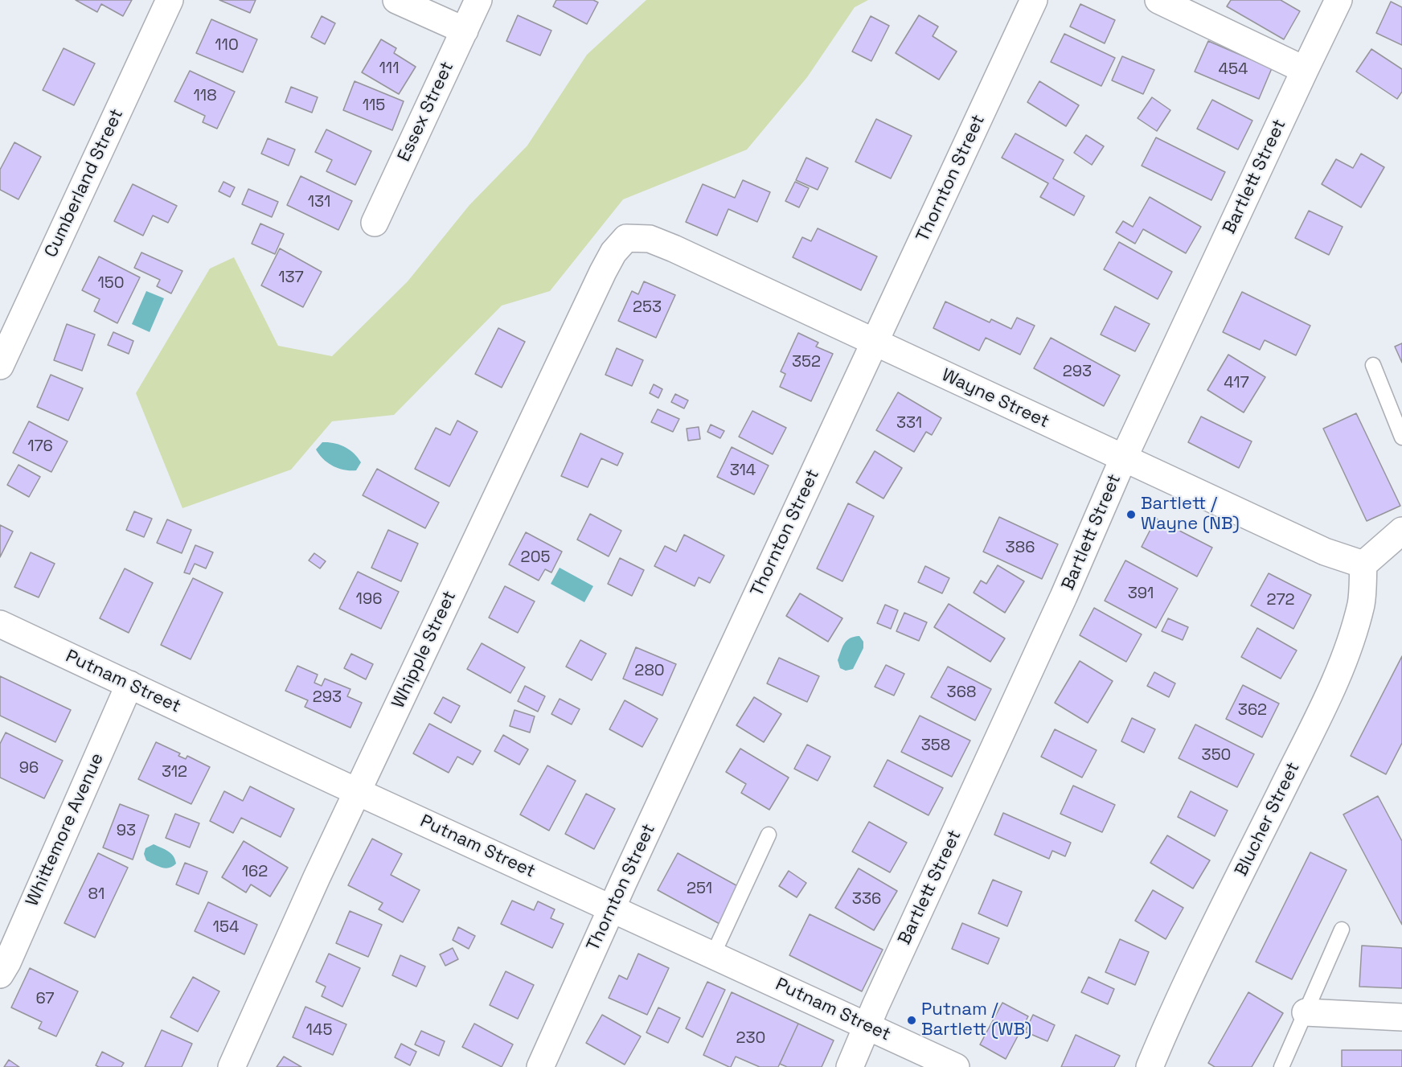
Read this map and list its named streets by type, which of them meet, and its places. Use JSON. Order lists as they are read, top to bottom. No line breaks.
{"streets":{"street":["Essex Street","Bartlett Street","Thornton Street","Cumberland Street","Wayne Street","Whipple Street","Putnam Street","Blucher Street","Whittemore Avenue"]},"crossings":[["Bartlett Street","Wayne Street"],["Bartlett Street","Putnam Street"],["Thornton Street","Wayne Street"],["Thornton Street","Putnam Street"],["Wayne Street","Whipple Street"],["Wayne Street","Blucher Street"],["Whipple Street","Putnam Street"],["Putnam Street","Whittemore Avenue"]],"places":["Bartlett / Wayne (NB)","Putnam / Bartlett (WB)"],"house_numbers":["110","111","454","118","115","131","137","150","253","352","293","417","331","176","314","386","205","391","196","272","280","368","293","362","358","350","96","312","93","162","251","81","336","154","67","145","230"]}
